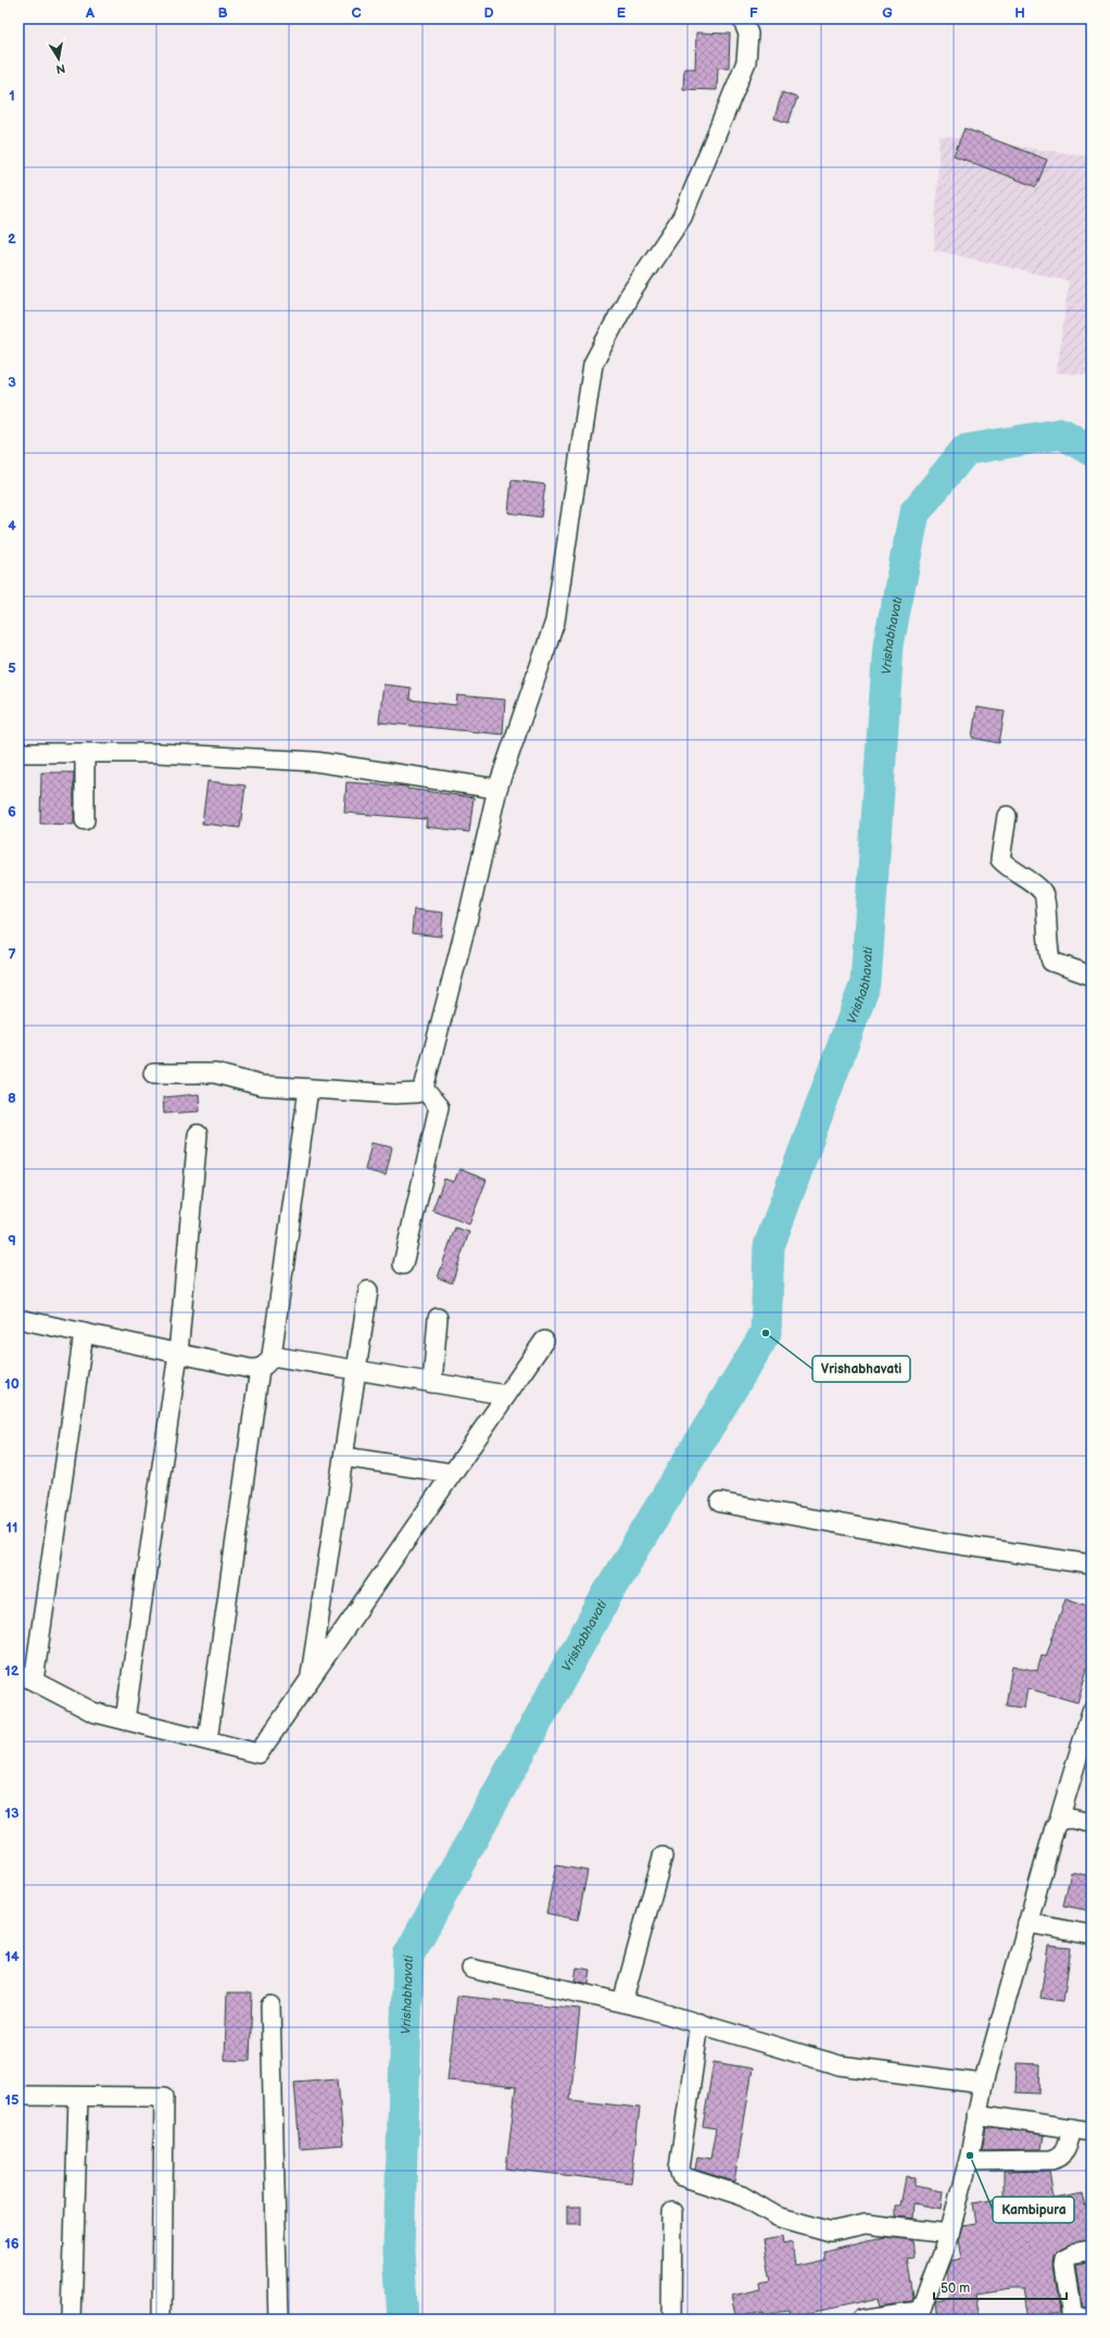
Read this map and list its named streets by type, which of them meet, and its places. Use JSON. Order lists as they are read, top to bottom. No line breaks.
{"water":["Vrishabhavati"],"places":["Vrishabhavati","Kambipura"],"scale_bar":"50 m","north":"bottom","grid":{"columns":["A","B","C","D","E","F","G","H"],"rows":["1","2","3","4","5","6","7","8","9","10","11","12","13","14","15","16"]}}
